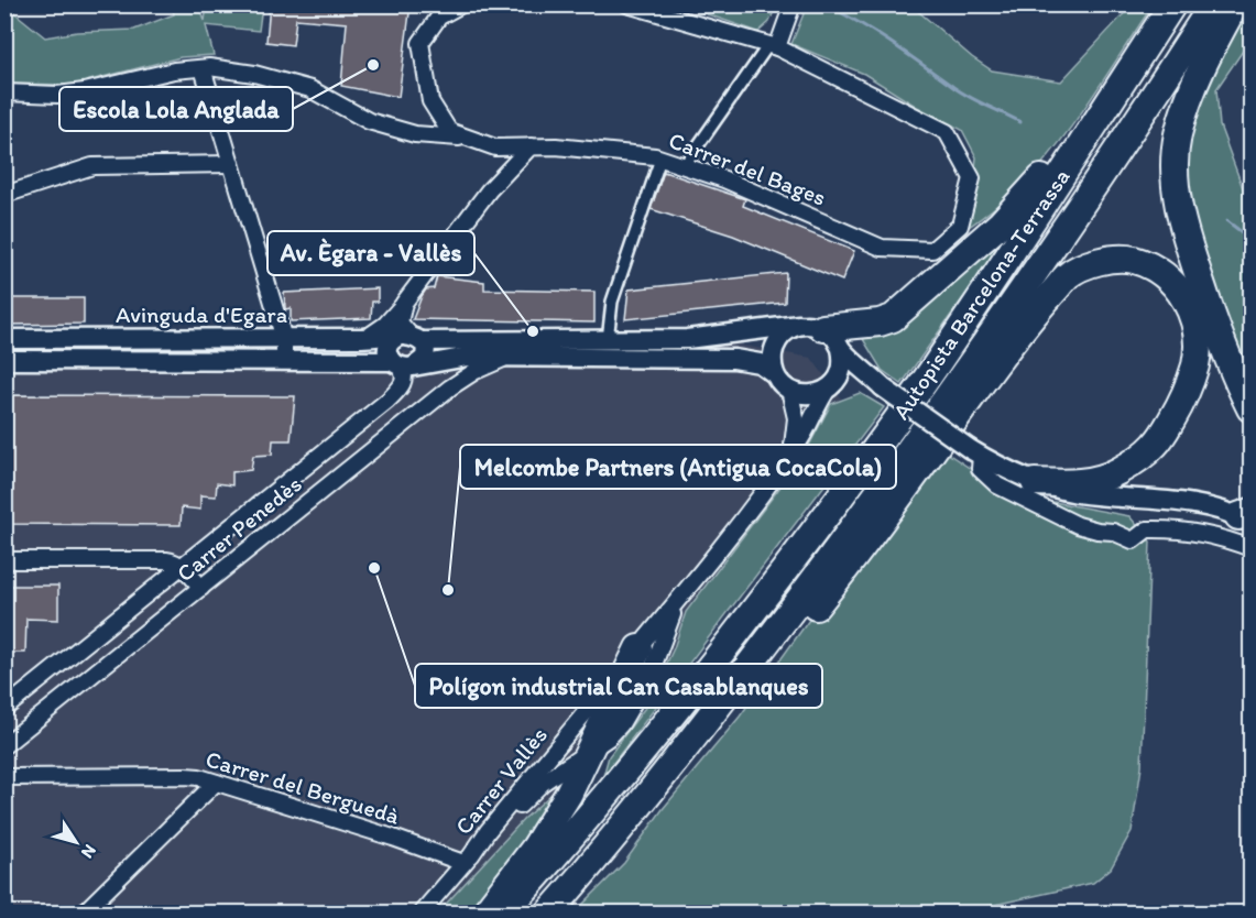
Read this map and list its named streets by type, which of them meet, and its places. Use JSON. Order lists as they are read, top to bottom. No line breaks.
{"streets":{"highway":["Autopista Barcelona-Terrassa"],"street":["Carrer del Bages","Avinguda d'Egara","Carrer Penedès","Carrer Vallès","Carrer del Berguedà"]},"crossings":[["Avinguda d'Egara","Carrer Penedès"],["Avinguda d'Egara","Carrer Vallès"],["Carrer Vallès","Carrer del Berguedà"]],"places":["Escola Lola Anglada","Av. Ègara - Vallès","Polígon industrial Can Casablanques","Melcombe Partners (Antigua CocaCola)"],"north":"bottom right"}
